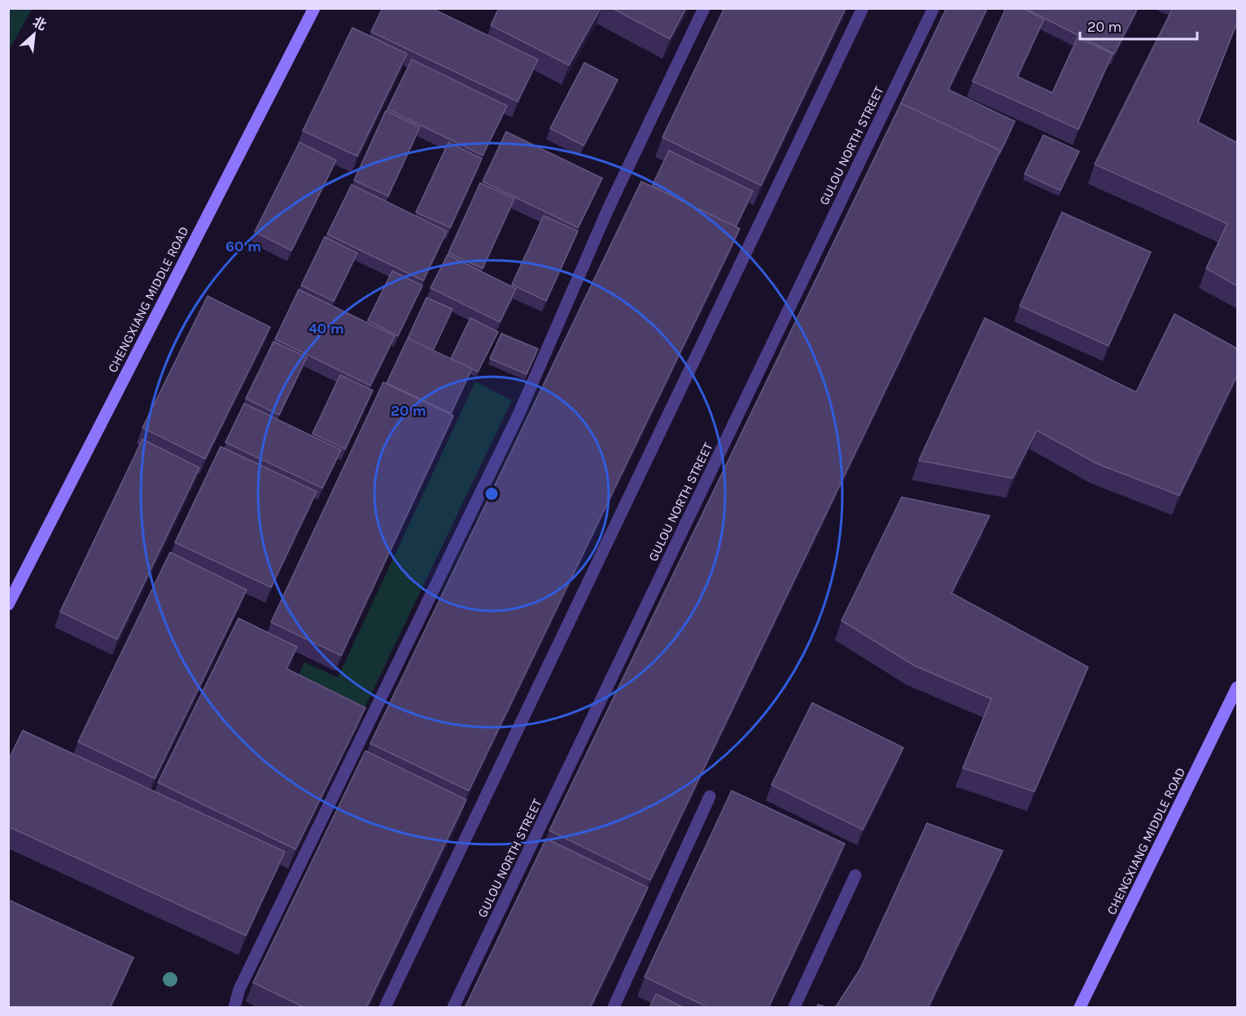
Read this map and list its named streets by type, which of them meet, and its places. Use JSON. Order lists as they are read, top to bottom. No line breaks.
{"streets":{"main road":["CHENGXIANG MIDDLE ROAD"],"street":["GULOU NORTH STREET"]},"scale_bar":"20 m","north":"top right","rings":["60 m","40 m","20 m"]}
